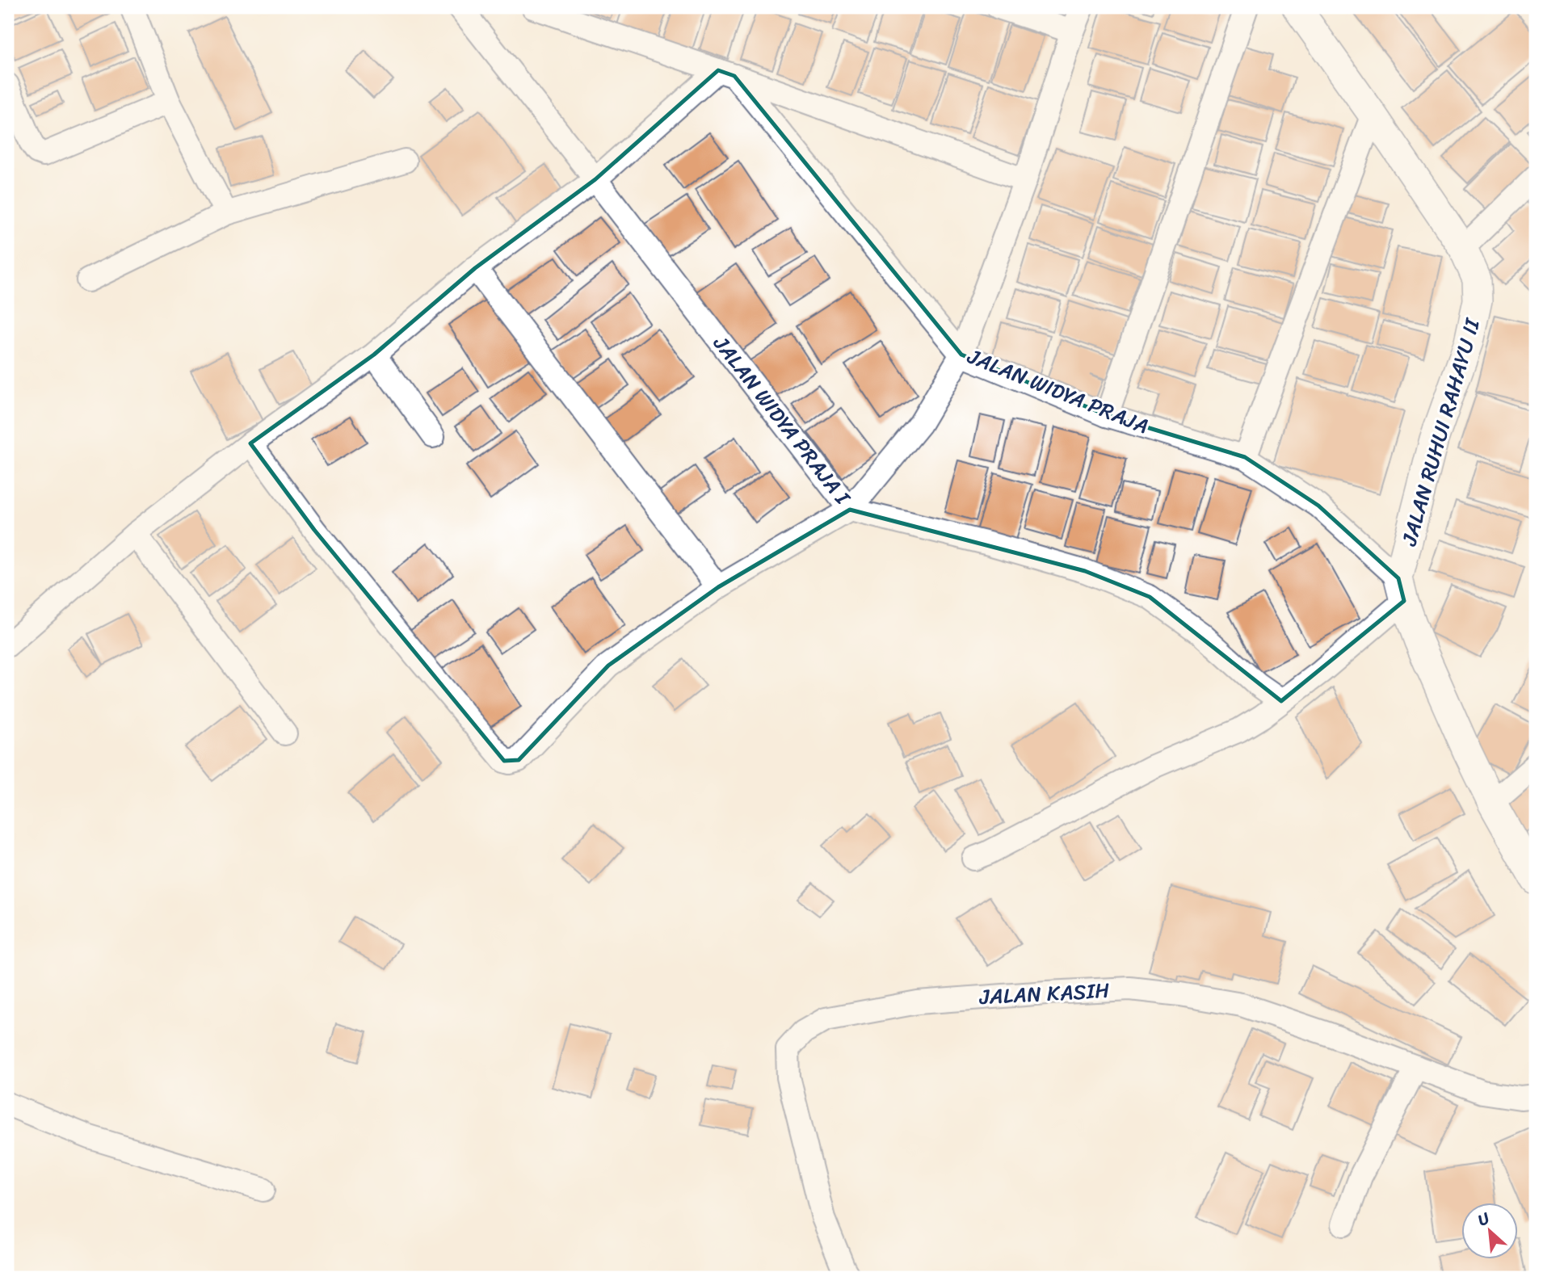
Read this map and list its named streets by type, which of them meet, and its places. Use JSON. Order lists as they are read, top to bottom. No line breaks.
{"streets":{"street":["JALAN WIDYA PRAJA","JALAN WIDYA PRAJA I","JALAN RUHUI RAHAYU II","JALAN KASIH"]},"crossings":[["JALAN WIDYA PRAJA","JALAN RUHUI RAHAYU II"]],"north":"top left"}
